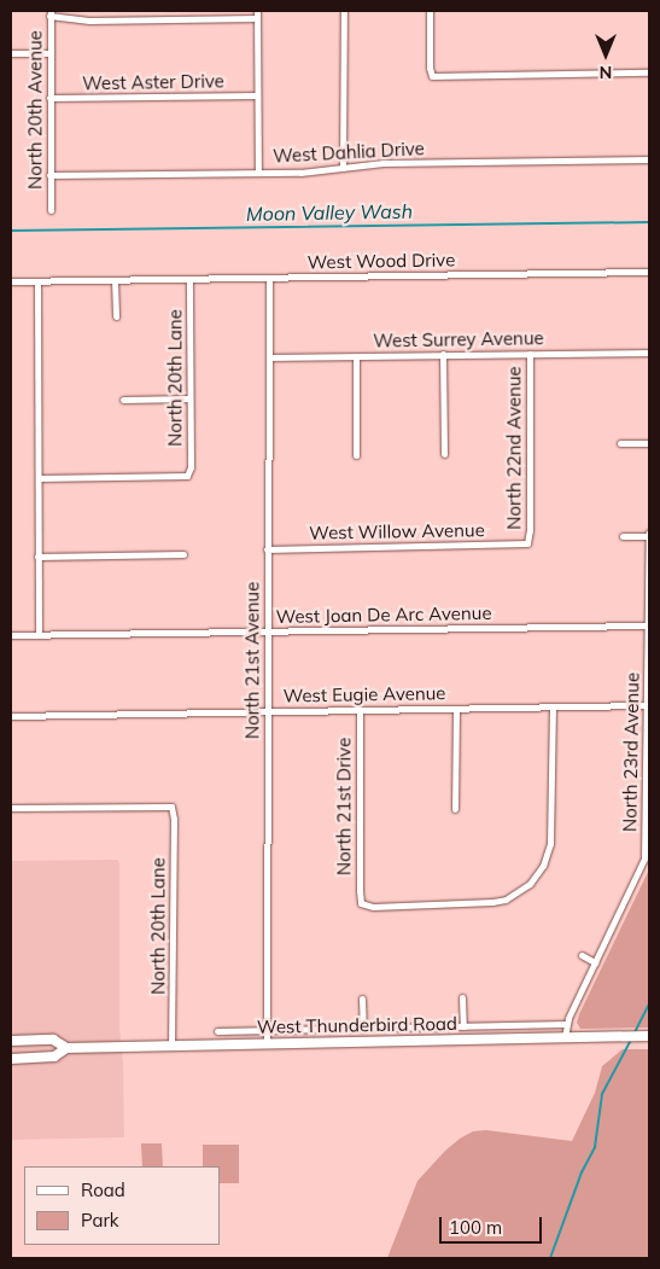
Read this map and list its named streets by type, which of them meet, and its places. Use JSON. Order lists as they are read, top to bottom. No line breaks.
{"streets":{"main road":["West Thunderbird Road"],"street":["West Aster Drive","North 20th Avenue","West Dahlia Drive","West Wood Drive","West Surrey Avenue","North 20th Lane","North 22nd Avenue","West Willow Avenue","West Joan De Arc Avenue","North 21st Avenue","West Eugie Avenue","North 23rd Avenue","North 21st Drive"]},"crossings":[["West Aster Drive","North 20th Avenue"],["North 20th Avenue","West Dahlia Drive"],["West Wood Drive","North 20th Lane"],["West Wood Drive","North 21st Avenue"],["West Surrey Avenue","North 22nd Avenue"],["West Surrey Avenue","North 21st Avenue"],["North 20th Lane","West Thunderbird Road"],["North 22nd Avenue","West Willow Avenue"],["West Willow Avenue","North 21st Avenue"],["West Joan De Arc Avenue","North 21st Avenue"],["West Joan De Arc Avenue","North 23rd Avenue"],["North 21st Avenue","West Eugie Avenue"],["North 21st Avenue","West Thunderbird Road"],["West Eugie Avenue","North 23rd Avenue"],["West Eugie Avenue","North 21st Drive"],["North 23rd Avenue","West Thunderbird Road"]],"water":["Moon Valley Wash"],"legend":["Road","Park"],"scale_bar":"100 m","north":"bottom"}
